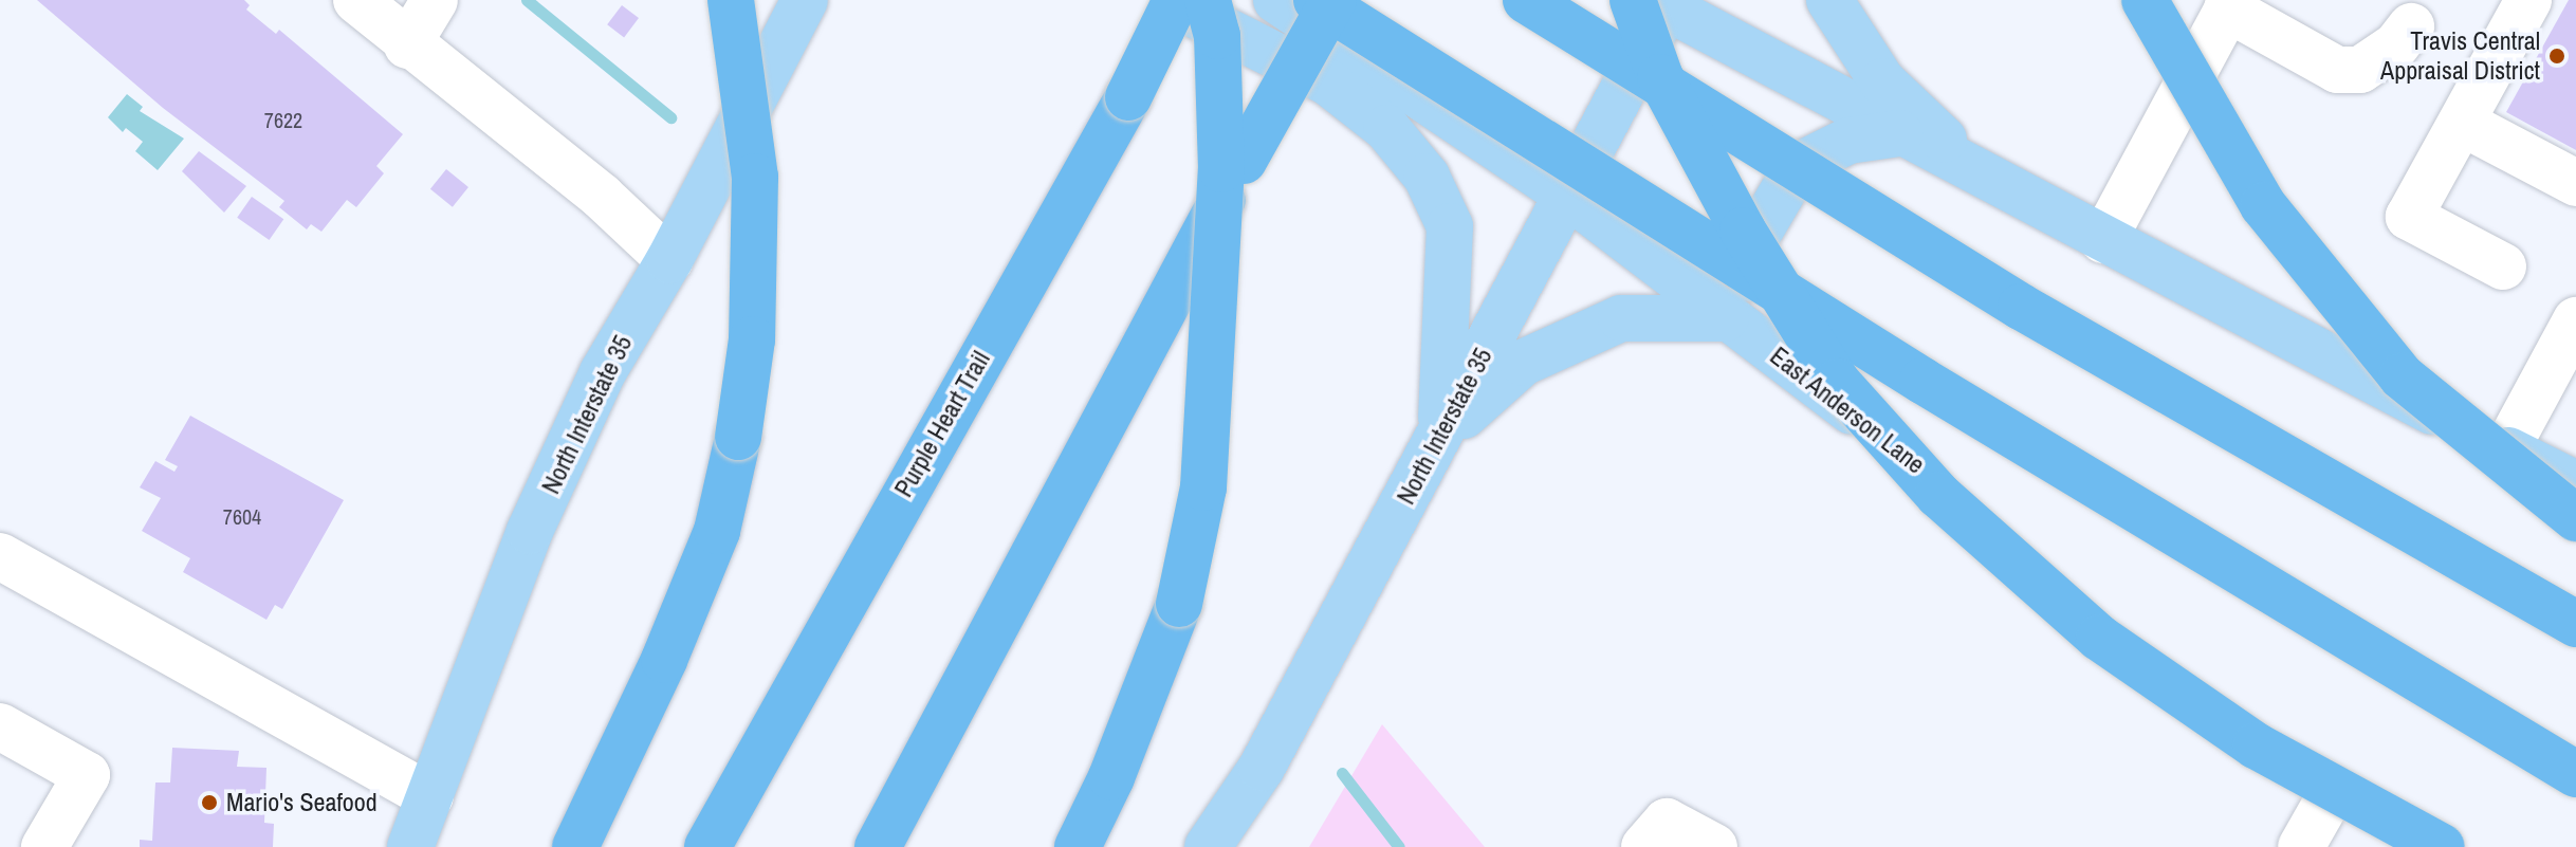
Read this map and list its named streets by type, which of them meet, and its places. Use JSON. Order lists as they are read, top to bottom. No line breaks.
{"streets":{"highway":["Purple Heart Trail"],"main road":["East Anderson Lane","North Interstate 35"]},"crossings":[["East Anderson Lane","North Interstate 35"]],"places":["Travis Central Appraisal District","Mario's Seafood"],"house_numbers":["7622","7604"]}
